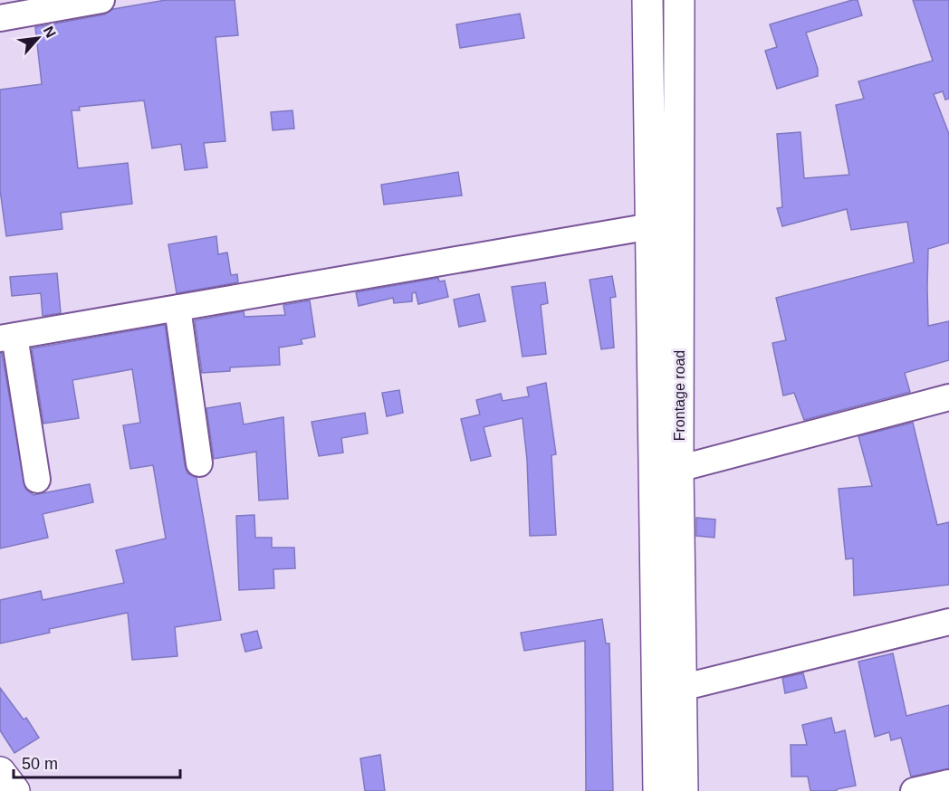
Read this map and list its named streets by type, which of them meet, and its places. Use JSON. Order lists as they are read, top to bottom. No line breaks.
{"streets":{"main road":["Frontage road"]},"scale_bar":"50 m","north":"top right"}
